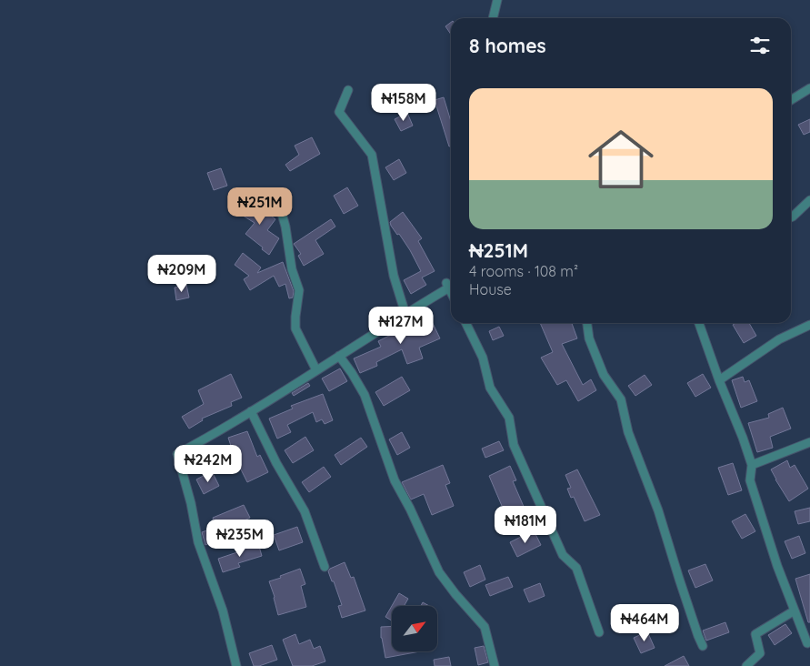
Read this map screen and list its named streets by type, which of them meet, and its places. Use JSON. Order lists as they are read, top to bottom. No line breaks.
{"north":"top right","page":{"heading":"8 homes","list":[{"name":"₦251M","note":"4 rooms · 108 m² · House"}],"price":["₦158M","₦251M","₦209M","₦127M","₦242M","₦181M","₦235M","₦464M"]}}
